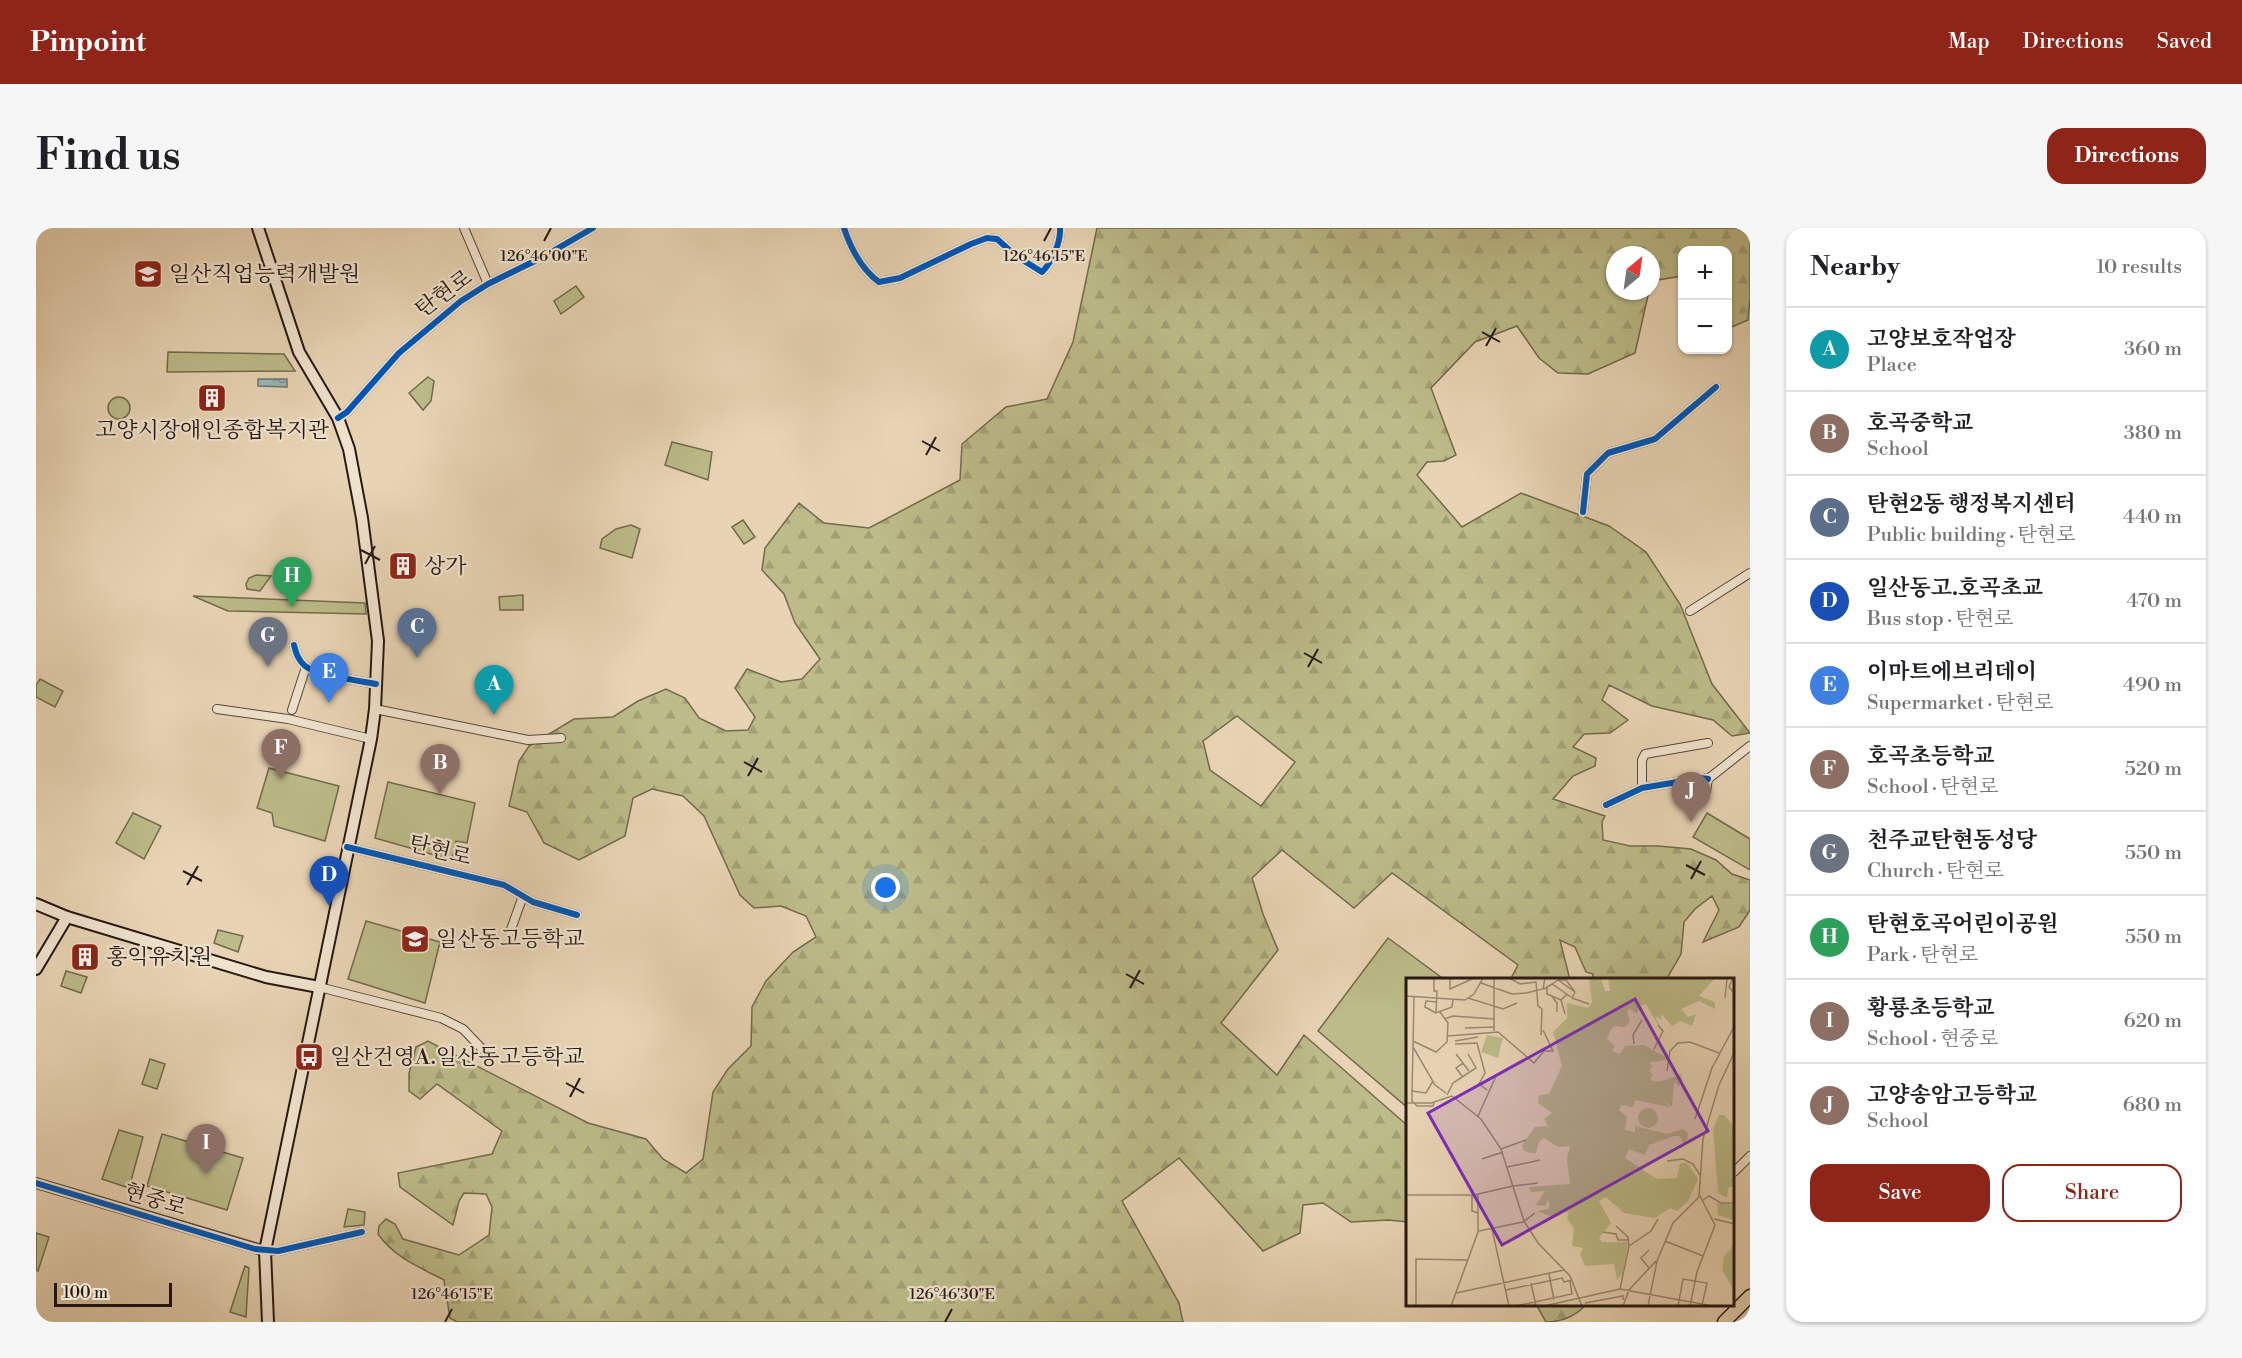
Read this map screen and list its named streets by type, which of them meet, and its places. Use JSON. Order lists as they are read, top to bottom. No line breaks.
{"streets":{"street":["탄현로","현중로"]},"places":{"school or university":["일산직업능력개발원","일산동고등학교"],"building":["고양시장애인종합복지관","상가","홍익유치원"],"bus stop":["일산건영A.일산동고등학교"]},"scale_bar":"100 m","north":"top right","page":{"header":"Pinpoint","nav":["Map","Directions","Saved"],"buttons":["Directions",["Save","Share"]],"title":"Find us","heading":["Nearby","10 results"],"map_buttons":["+","−"],"list":[{"mark":"A","name":"고양보호작업장","note":"Place","value":"360 m"},{"mark":"B","name":"호곡중학교","note":"School","value":"380 m"},{"mark":"C","name":"탄현2동 행정복지센터","note":"Public building · 탄현로","value":"440 m"},{"mark":"D","name":"일산동고.호곡초교","note":"Bus stop · 탄현로","value":"470 m"},{"mark":"E","name":"이마트에브리데이","note":"Supermarket · 탄현로","value":"490 m"},{"mark":"F","name":"호곡초등학교","note":"School · 탄현로","value":"520 m"},{"mark":"G","name":"천주교탄현동성당","note":"Church · 탄현로","value":"550 m"},{"mark":"H","name":"탄현호곡어린이공원","note":"Park · 탄현로","value":"550 m"},{"mark":"I","name":"황룡초등학교","note":"School · 현중로","value":"620 m"},{"mark":"J","name":"고양송암고등학교","note":"School","value":"680 m"}],"pins":["H","C","G","E","A","F","B","J","D","I"],"scale":"100 m"},"coordinates":["126°46'00\"E","126°46'15\"E","126°46'30\"E"]}
